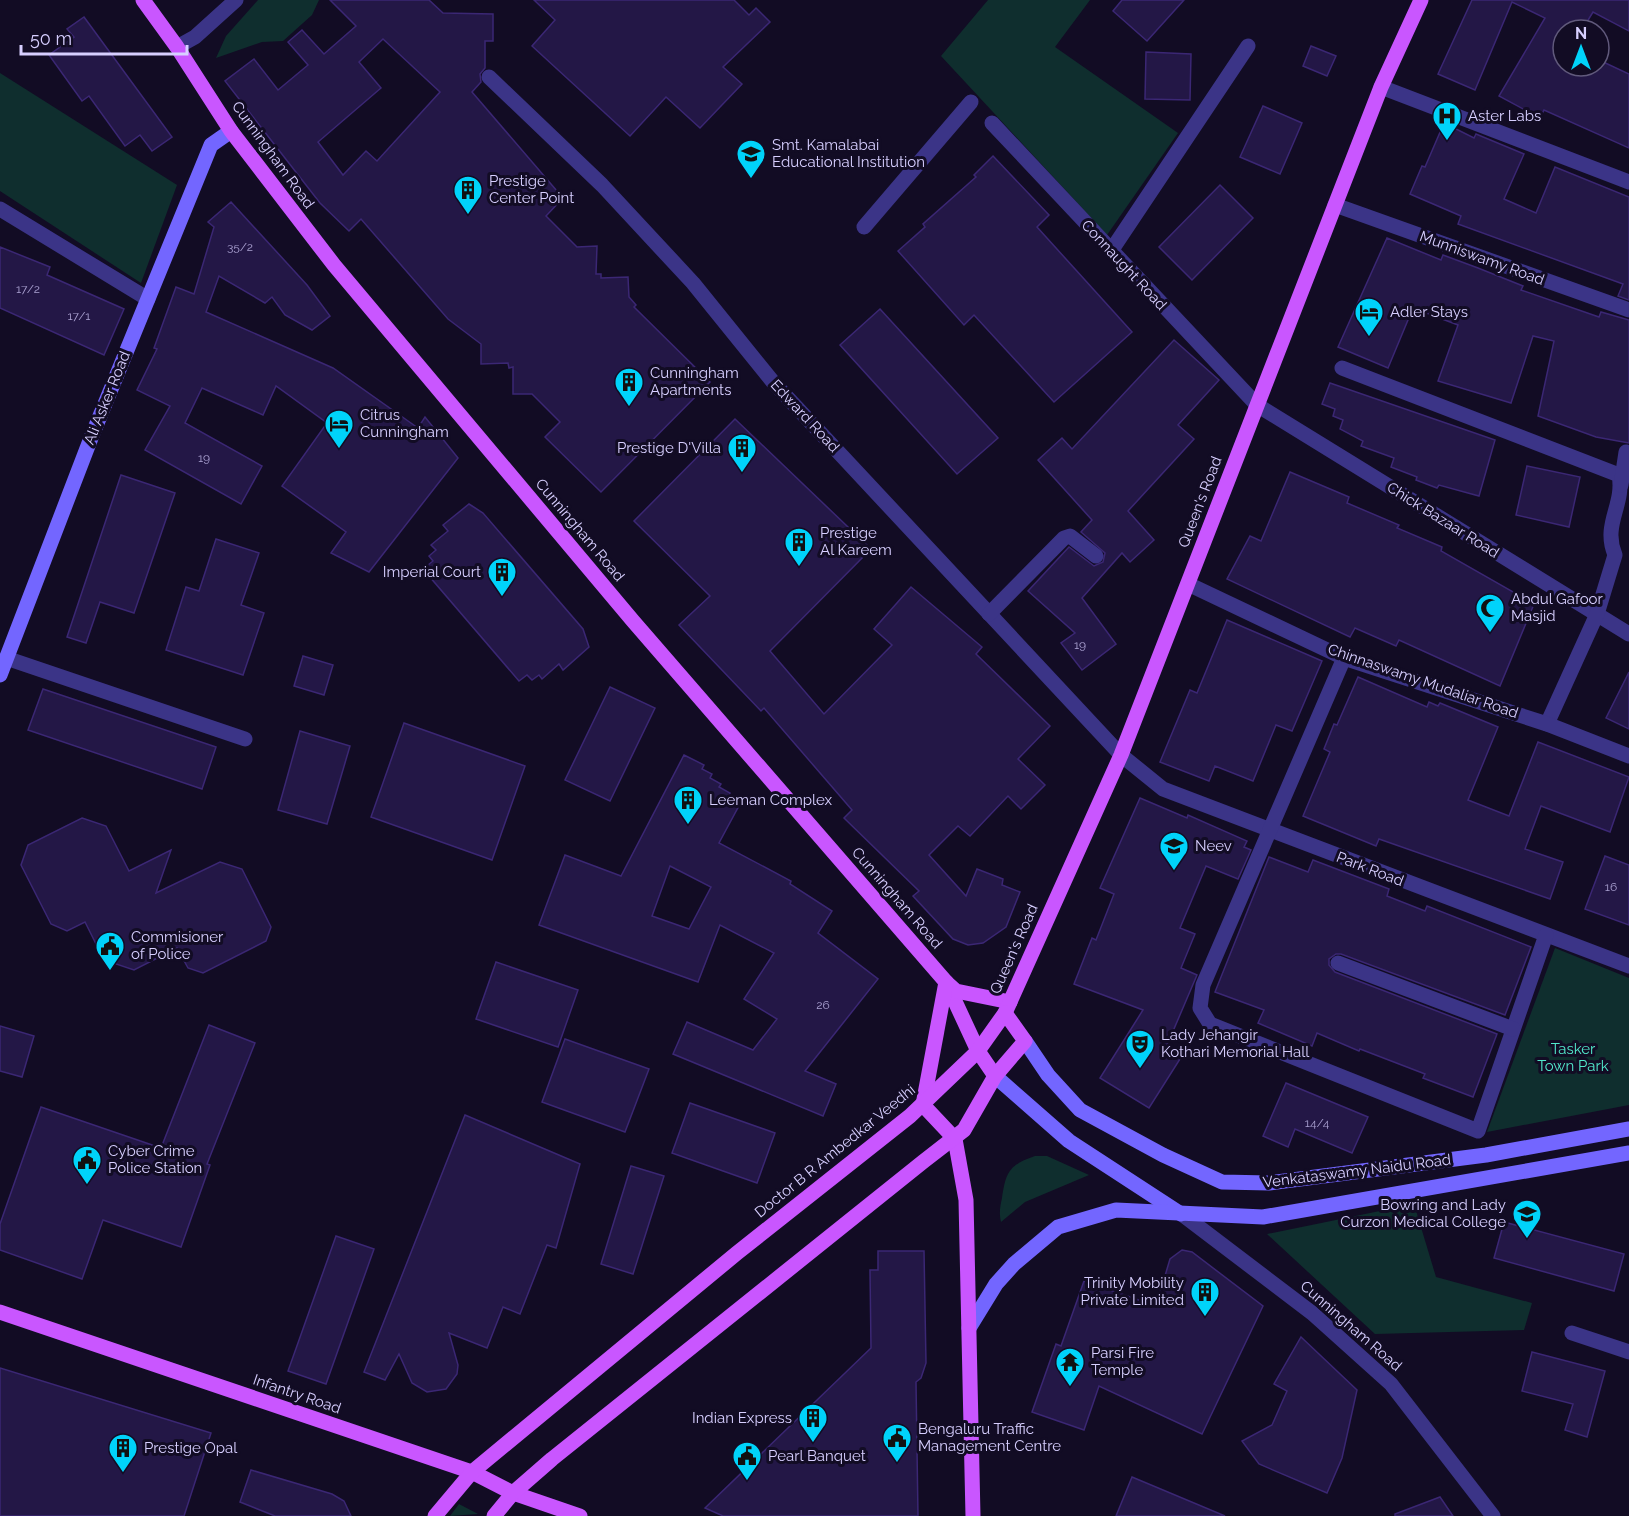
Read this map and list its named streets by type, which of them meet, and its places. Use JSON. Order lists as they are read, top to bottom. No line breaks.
{"streets":{"main road":["Cunningham Road","Queen's Road","Doctor B R Ambedkar Veedhi","Infantry Road"],"street":["Munniswamy Road","Connaught Road","Ali Asker Road","Edward Road","Chick Bazaar Road","Chinnaswamy Mudaliar Road","Park Road","Venkataswamy Naidu Road"]},"crossings":[["Cunningham Road","Ali Asker Road"],["Cunningham Road","Doctor B R Ambedkar Veedhi"],["Cunningham Road","Venkataswamy Naidu Road"],["Munniswamy Road","Queen's Road"],["Connaught Road","Queen's Road"],["Connaught Road","Chick Bazaar Road"],["Edward Road","Queen's Road"],["Edward Road","Park Road"],["Queen's Road","Chick Bazaar Road"],["Queen's Road","Chinnaswamy Mudaliar Road"],["Queen's Road","Park Road"],["Queen's Road","Doctor B R Ambedkar Veedhi"],["Doctor B R Ambedkar Veedhi","Infantry Road"]],"parks":["Tasker Town Park"],"places":{"hospital":["Aster Labs"],"school or university":["Smt. Kamalabai Educational Institution","Neev","Bowring and Lady Curzon Medical College"],"building":["Prestige Center Point","Cunningham Apartments","Prestige D'Villa","Prestige Al Kareem","Imperial Court","Leeman Complex","Trinity Mobility Private Limited","Indian Express","Prestige Opal"],"hotel":["Adler Stays","Citrus Cunningham"],"mosque":["Abdul Gafoor Masjid"],"public building":["Commisioner of Police","Cyber Crime Police Station","Bengaluru Traffic Management Centre","Pearl Banquet"],"theatre":["Lady Jehangir Kothari Memorial Hall"],"temple":["Parsi Fire Temple"]},"house_numbers":["35/2","17/2","17/1","19","19","16","26","14/4"],"scale_bar":"50 m","north":"top"}
